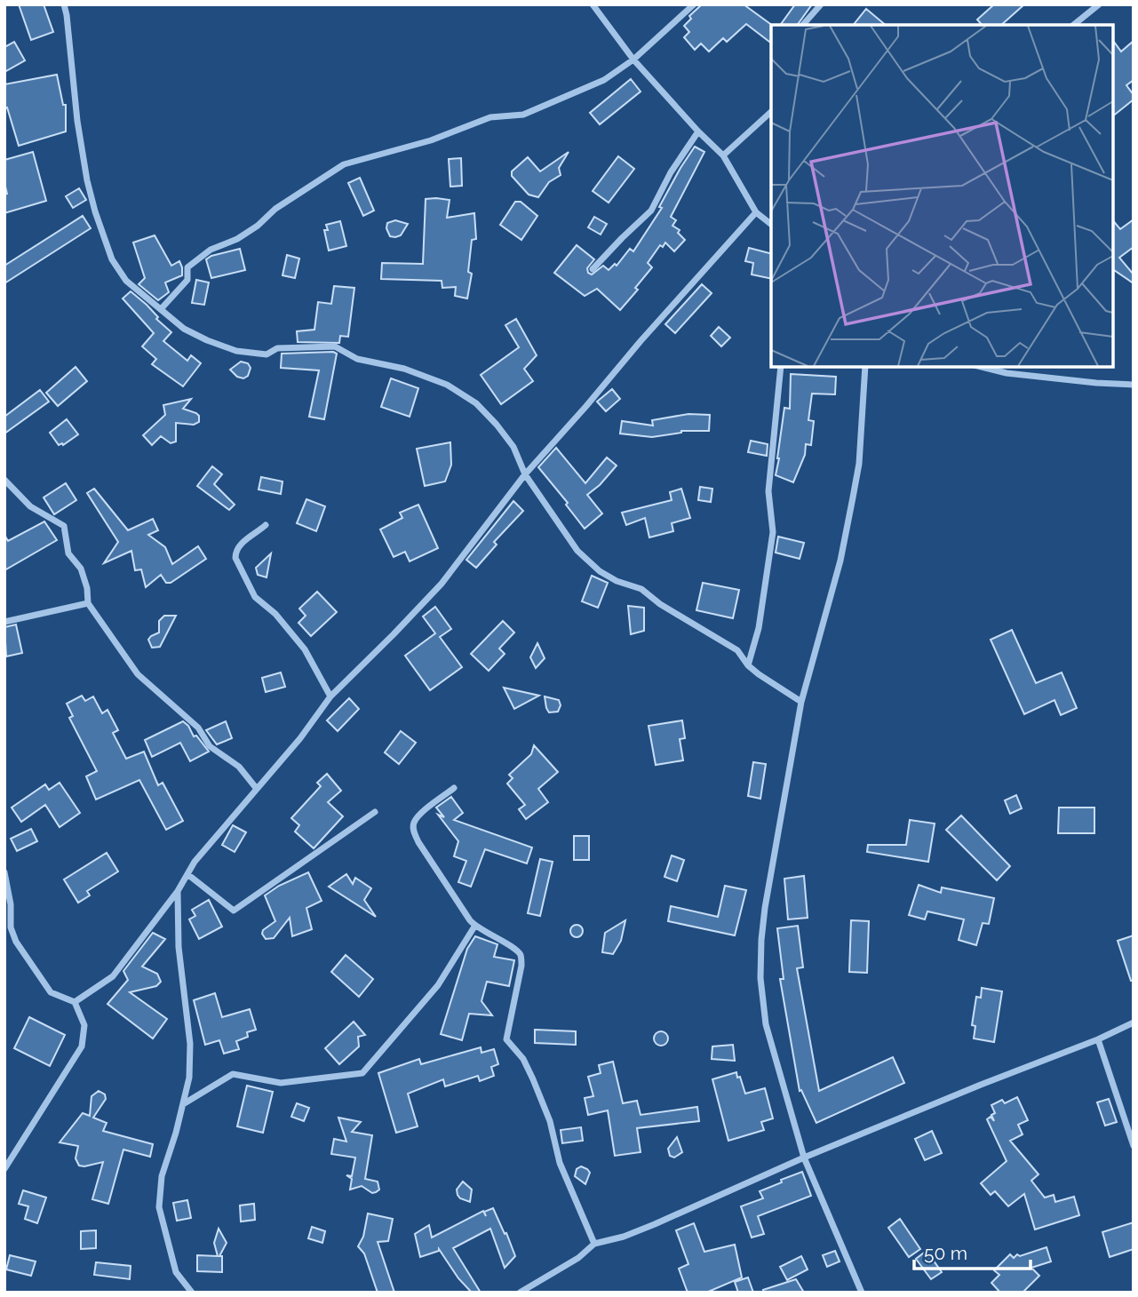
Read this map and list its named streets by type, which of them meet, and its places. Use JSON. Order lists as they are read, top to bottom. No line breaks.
{"scale_bar":"50 m"}
